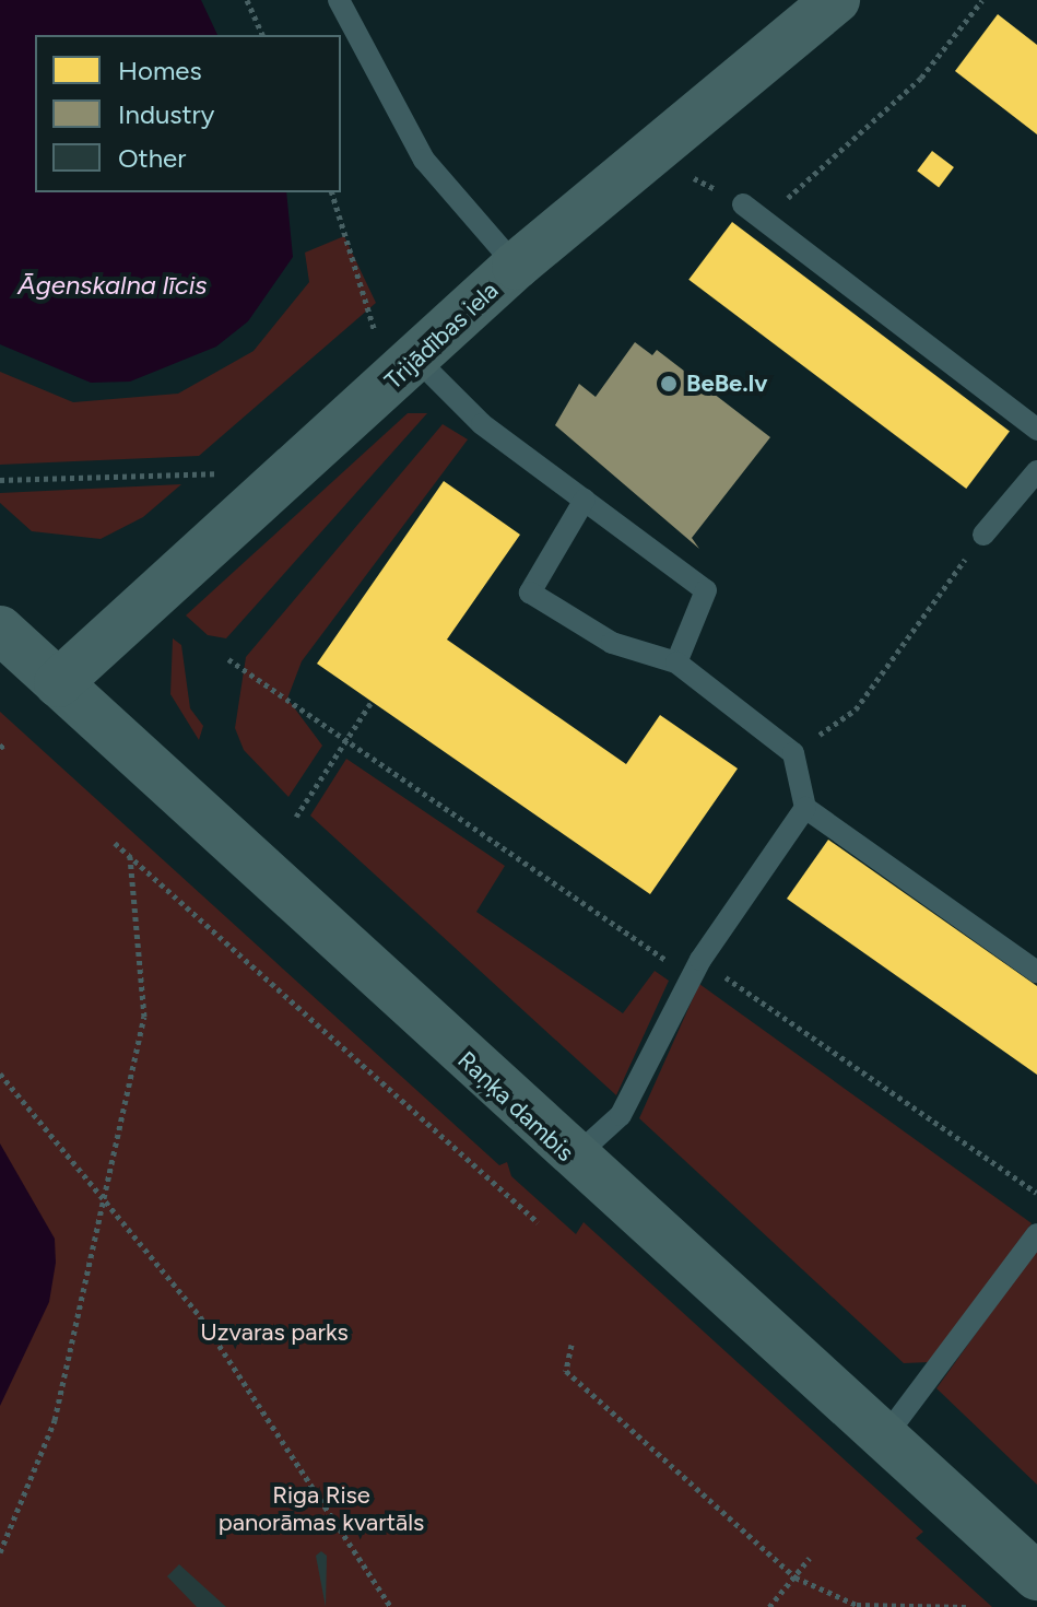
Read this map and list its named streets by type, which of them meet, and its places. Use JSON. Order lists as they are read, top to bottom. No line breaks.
{"streets":{"main road":["Trijādības iela","Raņķa dambis"]},"crossings":[["Trijādības iela","Raņķa dambis"]],"water":["Āgenskalna līcis"],"parks":["Uzvaras parks","Riga Rise panorāmas kvartāls"],"places":["BeBe.lv"],"legend":["Homes","Industry","Other"]}
